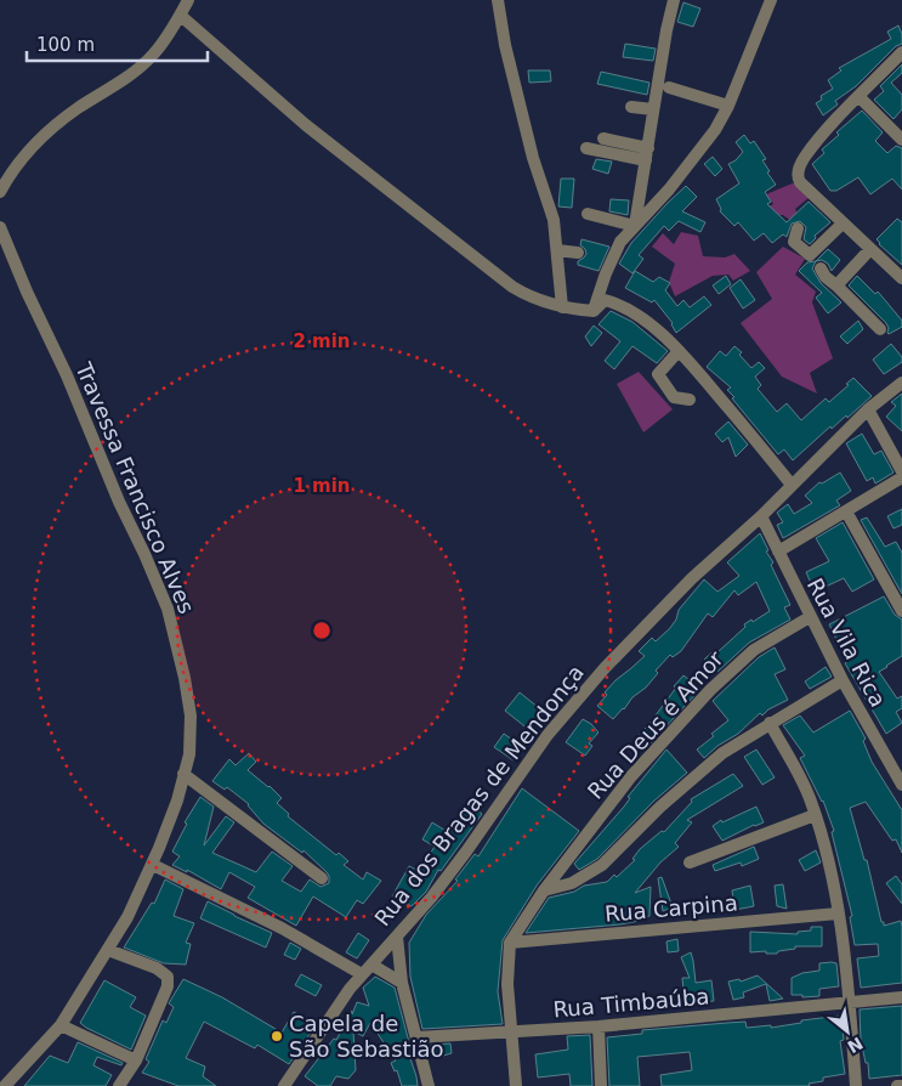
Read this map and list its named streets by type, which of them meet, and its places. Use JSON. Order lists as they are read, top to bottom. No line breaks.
{"streets":{"street":["Travessa Francisco Alves","Rua Vila Rica","Rua Deus é Amor","Rua dos Bragas de Mendonça","Rua Carpina","Rua Timbaúba"]},"crossings":[["Rua Vila Rica","Rua Deus é Amor"],["Rua Vila Rica","Rua dos Bragas de Mendonça"],["Rua Deus é Amor","Rua Carpina"]],"places":["Capela de São Sebastião"],"scale_bar":"100 m","north":"bottom right","rings":["2 min","1 min"]}
